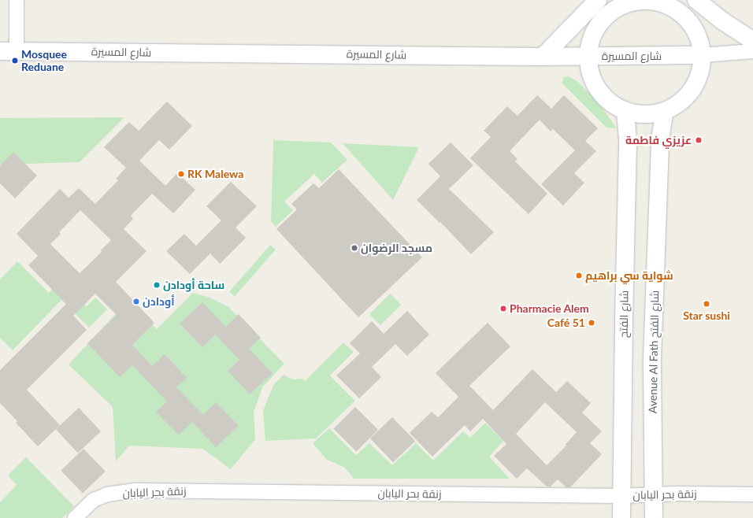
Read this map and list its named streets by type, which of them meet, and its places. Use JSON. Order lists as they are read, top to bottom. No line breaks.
{"streets":{"street":["شارع المسيرة","شارع الفتح","Avenue Al Fath شارع الفتح","زنقة بحر اليابان"]},"crossings":[["شارع الفتح","زنقة بحر اليابان"],["Avenue Al Fath شارع الفتح","زنقة بحر اليابان"]],"places":["Mosquee Reduane","عزيزي فاطمة","RK Malewa","مسجد الرضوان","شواية سي براهيم","ساحة أودادن","أودادن","Star sushi","Pharmacie Alem","Café 51"]}
